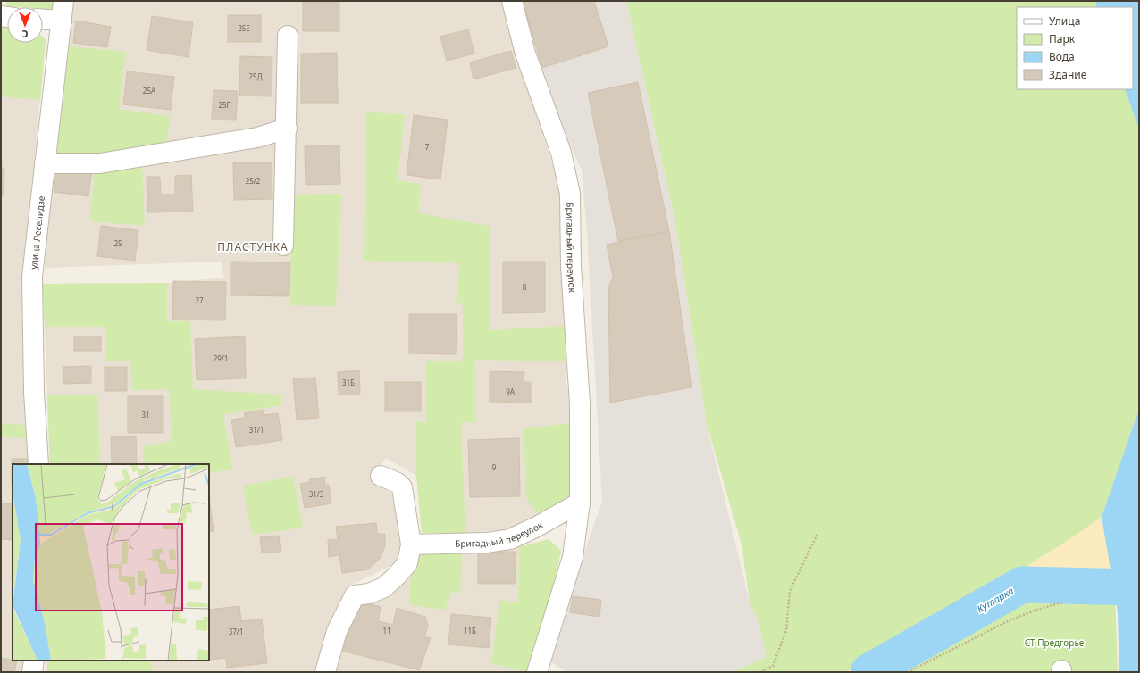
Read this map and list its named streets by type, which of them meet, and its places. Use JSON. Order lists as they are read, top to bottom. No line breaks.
{"streets":{"street":["улица Леселидзе","Бригадный переулок"]},"districts":["ПЛАСТУНКА"],"water":["Кутарка"],"parks":["СТ Предгорье"],"house_numbers":["25Е","25Д","25А","25Г","7","25/2","25","8","27","29/1","31Б","9А","31","31/1","9","31/3","11","11Б","37/1"],"legend":["Улица","Парк","Вода","Здание"],"north":"bottom"}
